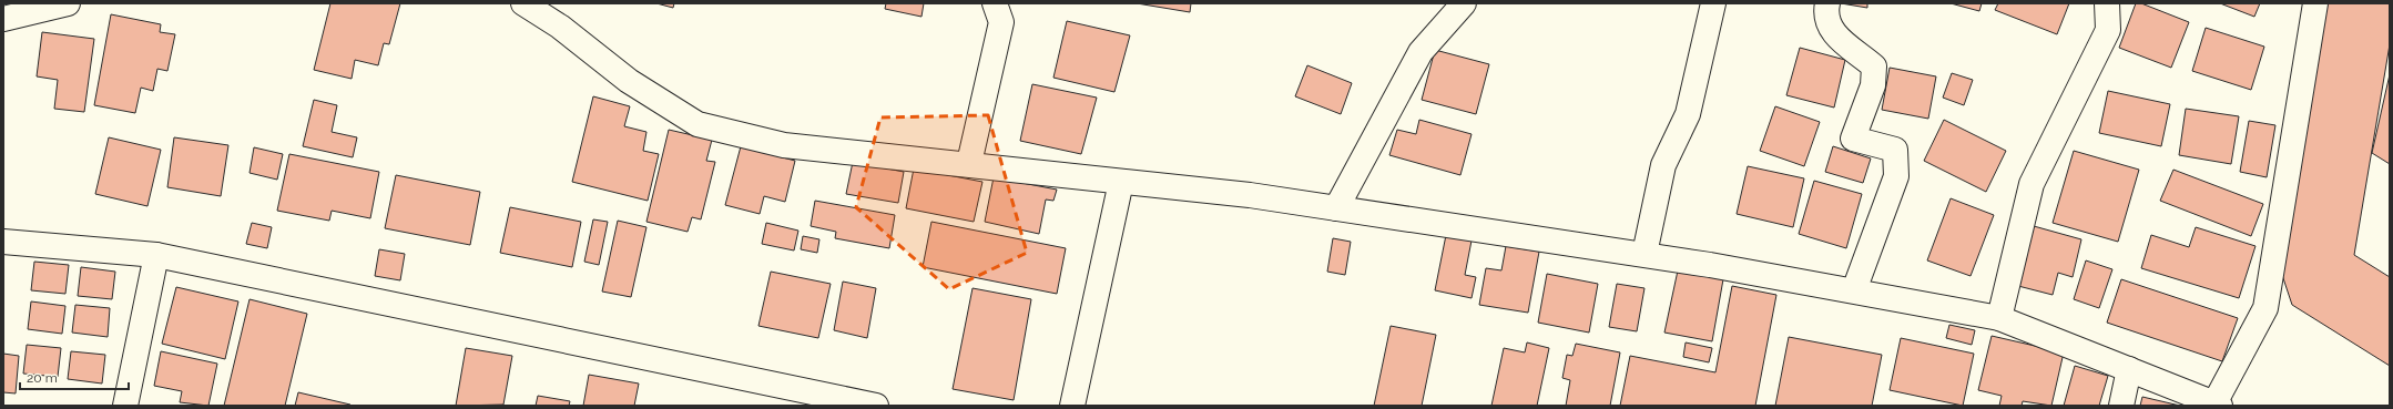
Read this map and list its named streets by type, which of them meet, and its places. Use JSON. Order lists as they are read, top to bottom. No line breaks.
{"scale_bar":"20 m"}
